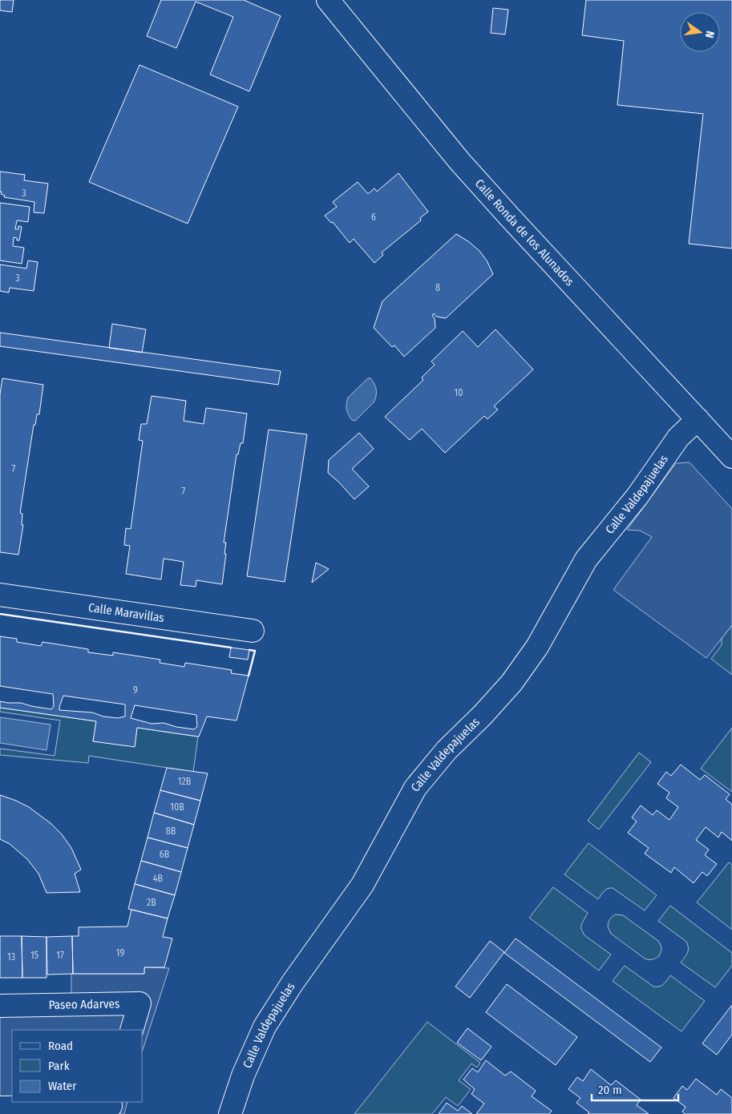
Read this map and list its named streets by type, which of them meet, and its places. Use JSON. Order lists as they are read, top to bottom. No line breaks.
{"streets":{"street":["Calle Ronda de los Alunados","Calle Valdepajuelas","Calle Maravillas","Paseo Adarves"]},"crossings":[["Calle Ronda de los Alunados","Calle Valdepajuelas"]],"house_numbers":["3","6","3","8","10","7","7","9","12B","10B","8B","6B","4B","2B","19","15","17","13"],"legend":["Road","Park","Water"],"scale_bar":"20 m","north":"right"}
